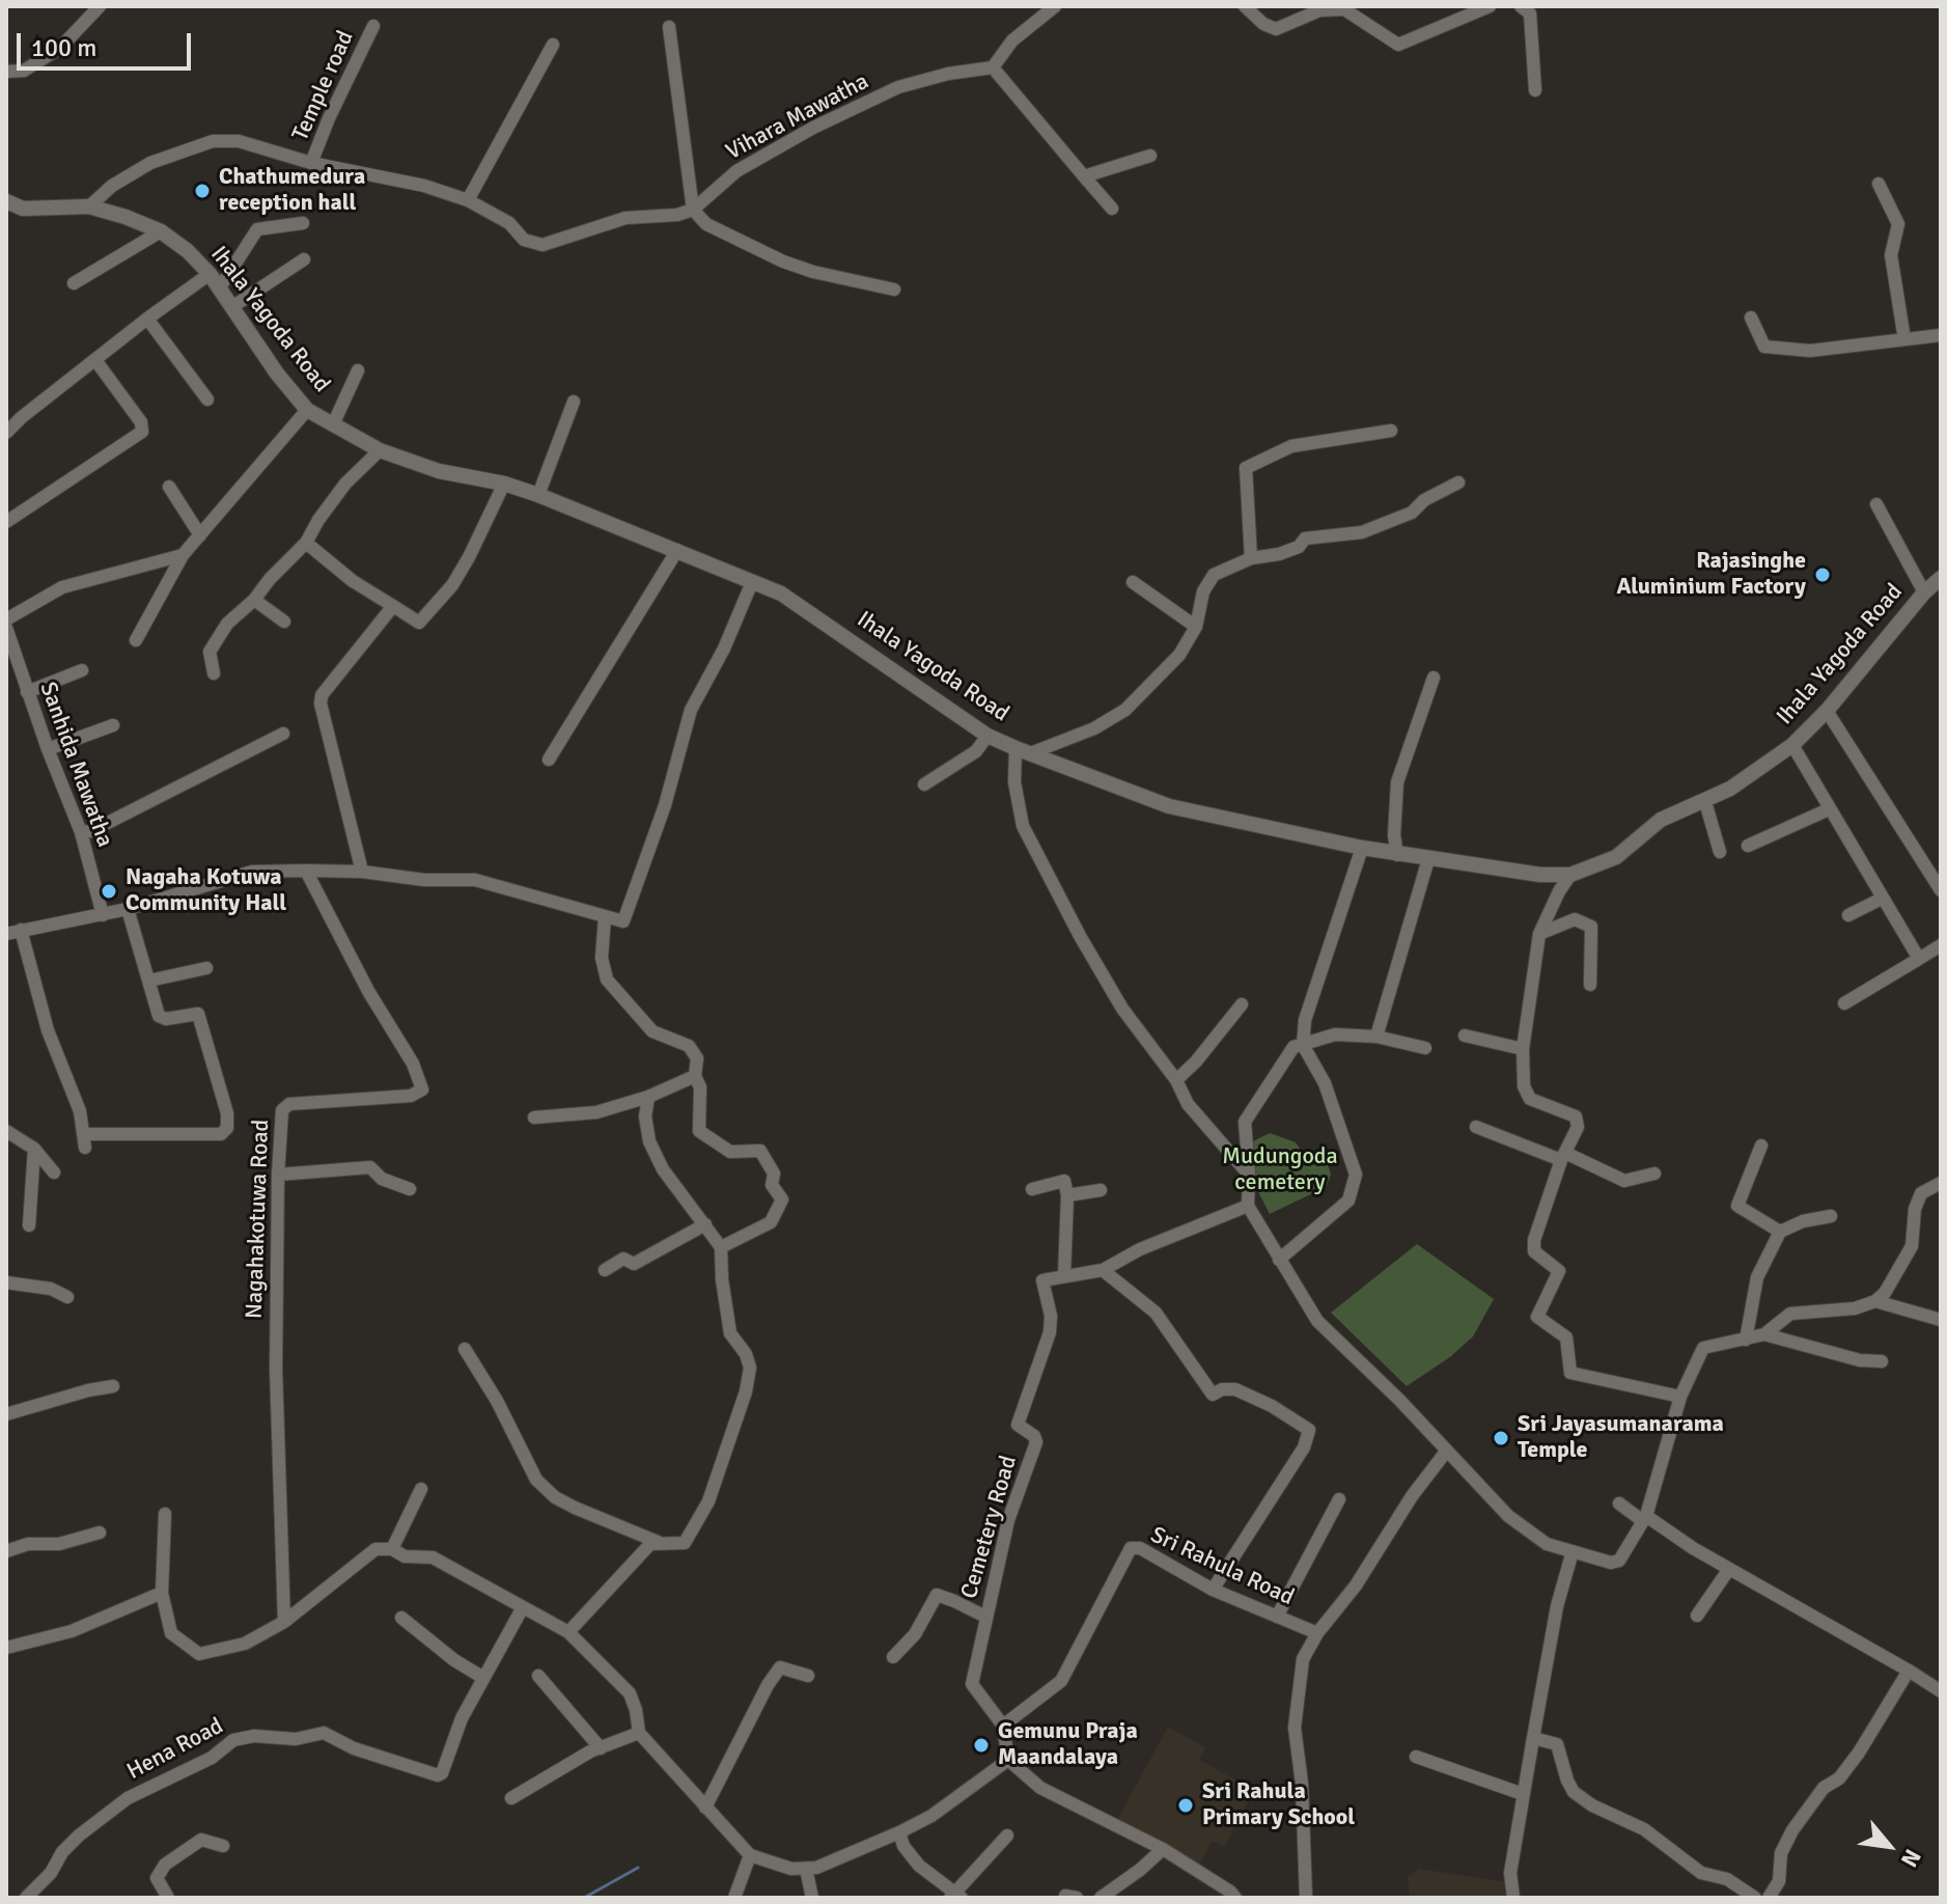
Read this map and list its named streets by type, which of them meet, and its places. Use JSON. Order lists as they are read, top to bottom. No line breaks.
{"streets":{"street":["Temple road","Vihara Mawatha","Ihala Yagoda Road","Sanhida Mawatha","Nagahakotuwa Road","Cemetery Road","Sri Rahula Road","Hena Road"]},"crossings":[["Cemetery Road","Sri Rahula Road"]],"parks":["Mudungoda cemetery"],"places":["Chathumedura reception hall","Rajasinghe Aluminium Factory","Nagaha Kotuwa Community Hall","Sri Jayasumanarama Temple","Gemunu Praja Maandalaya","Sri Rahula Primary School"],"scale_bar":"100 m","north":"bottom right"}
